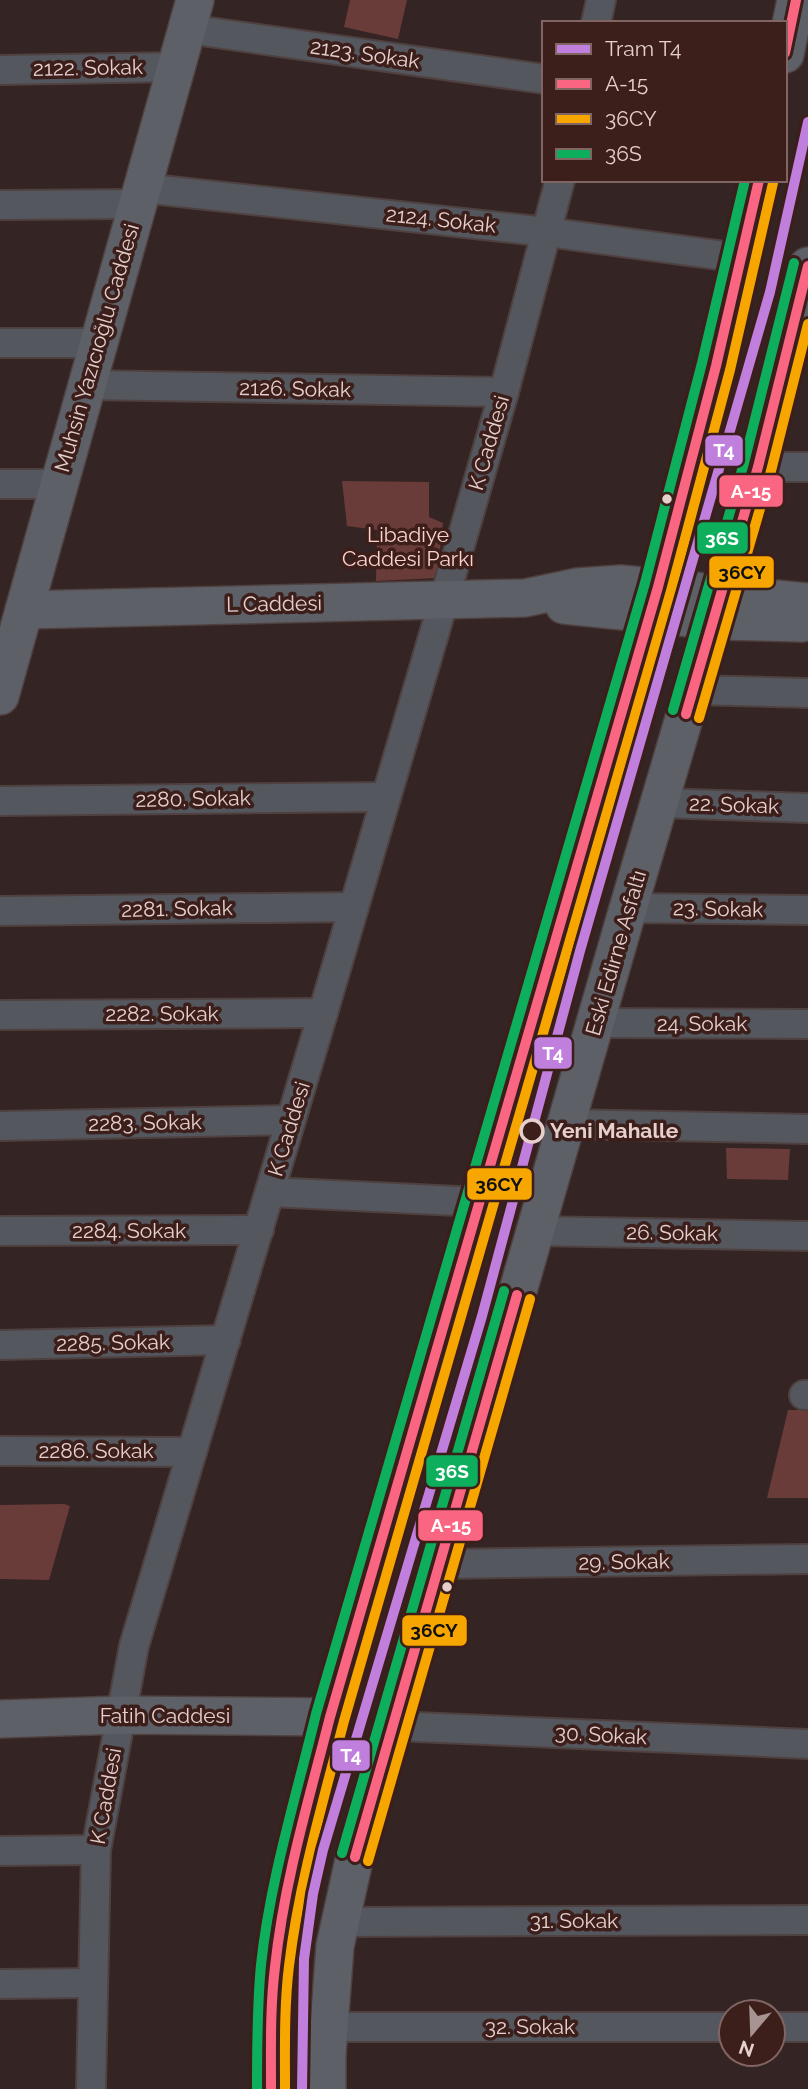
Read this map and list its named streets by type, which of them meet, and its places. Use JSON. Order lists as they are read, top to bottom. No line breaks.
{"streets":{"main road":["Muhsin Yazıcıoğlu Caddesi","L Caddesi","Eski Edirne Asfaltı","Fatih Caddesi"],"street":["2123. Sokak","2122. Sokak","2124. Sokak","2126. Sokak","K Caddesi","2280. Sokak","22. Sokak","2281. Sokak","23. Sokak","2282. Sokak","24. Sokak","2283. Sokak","2284. Sokak","26. Sokak","2285. Sokak","2286. Sokak","29. Sokak","30. Sokak","31. Sokak","32. Sokak"]},"crossings":[["2123. Sokak","Muhsin Yazıcıoğlu Caddesi"],["2122. Sokak","Muhsin Yazıcıoğlu Caddesi"],["2124. Sokak","Muhsin Yazıcıoğlu Caddesi"],["2124. Sokak","K Caddesi"],["Muhsin Yazıcıoğlu Caddesi","2126. Sokak"],["Muhsin Yazıcıoğlu Caddesi","L Caddesi"],["2126. Sokak","K Caddesi"],["K Caddesi","L Caddesi"],["K Caddesi","2280. Sokak"],["K Caddesi","2281. Sokak"],["K Caddesi","2282. Sokak"],["K Caddesi","2283. Sokak"],["K Caddesi","2284. Sokak"],["K Caddesi","2285. Sokak"],["K Caddesi","2286. Sokak"],["K Caddesi","Fatih Caddesi"],["L Caddesi","Eski Edirne Asfaltı"],["22. Sokak","Eski Edirne Asfaltı"],["23. Sokak","Eski Edirne Asfaltı"],["Eski Edirne Asfaltı","24. Sokak"],["Eski Edirne Asfaltı","26. Sokak"],["Eski Edirne Asfaltı","29. Sokak"],["Eski Edirne Asfaltı","30. Sokak"],["Eski Edirne Asfaltı","31. Sokak"],["Eski Edirne Asfaltı","32. Sokak"]],"parks":["Libadiye Caddesi Parkı"],"places":["Yeni Mahalle"],"lines":["transit line A-15","tram line T4","transit line 36S","transit line 36CY"],"legend":["Tram T4","A-15","36CY","36S"],"north":"bottom"}
